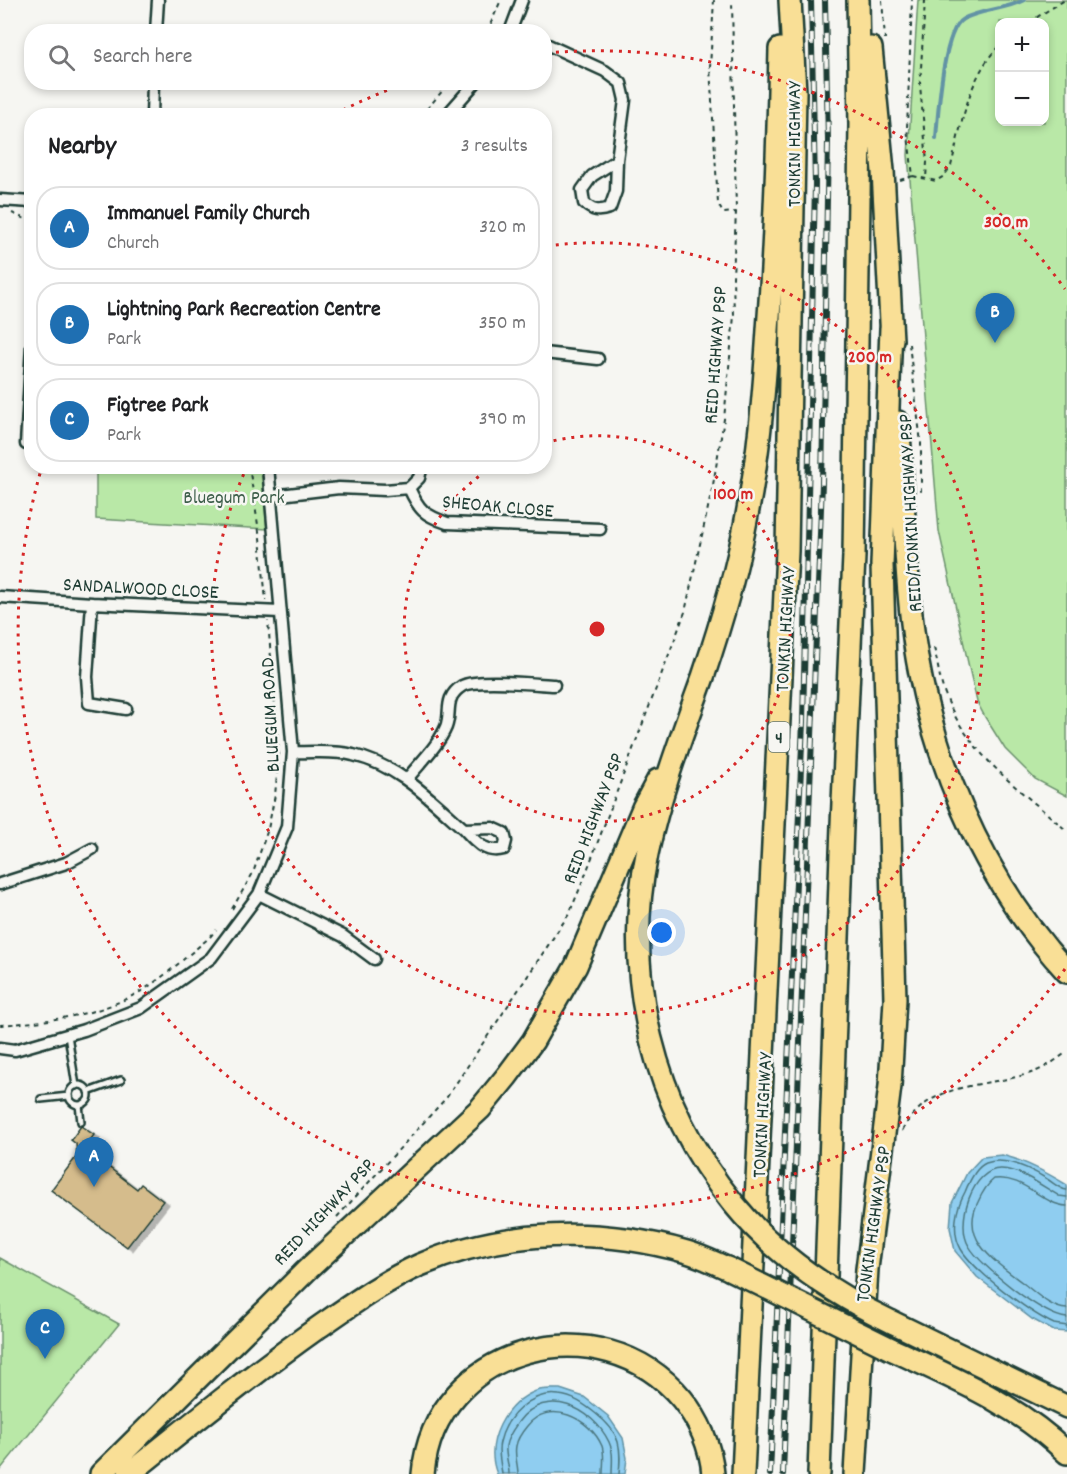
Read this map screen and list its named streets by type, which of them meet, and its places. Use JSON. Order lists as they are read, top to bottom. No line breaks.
{"streets":{"highway":["TONKIN HIGHWAY","4"],"street":["SHEOAK CLOSE","SANDALWOOD CLOSE","BLUEGUM ROAD"],"path":["REID HIGHWAY PSP","REID/TONKIN HIGHWAY PSP","TONKIN HIGHWAY PSP"]},"crossings":[["SANDALWOOD CLOSE","BLUEGUM ROAD"]],"parks":["Bluegum Park"],"page":{"map_buttons":["+","−"],"search":"Search here","heading":["Nearby","3 results"],"list":[{"mark":"A","name":"Immanuel Family Church","note":"Church","value":"320 m"},{"mark":"B","name":"Lightning Park Recreation Centre","note":"Park","value":"350 m"},{"mark":"C","name":"Figtree Park","note":"Park","value":"390 m"}],"pins":["B","A","C"]},"rings":["300 m","200 m","100 m"]}
